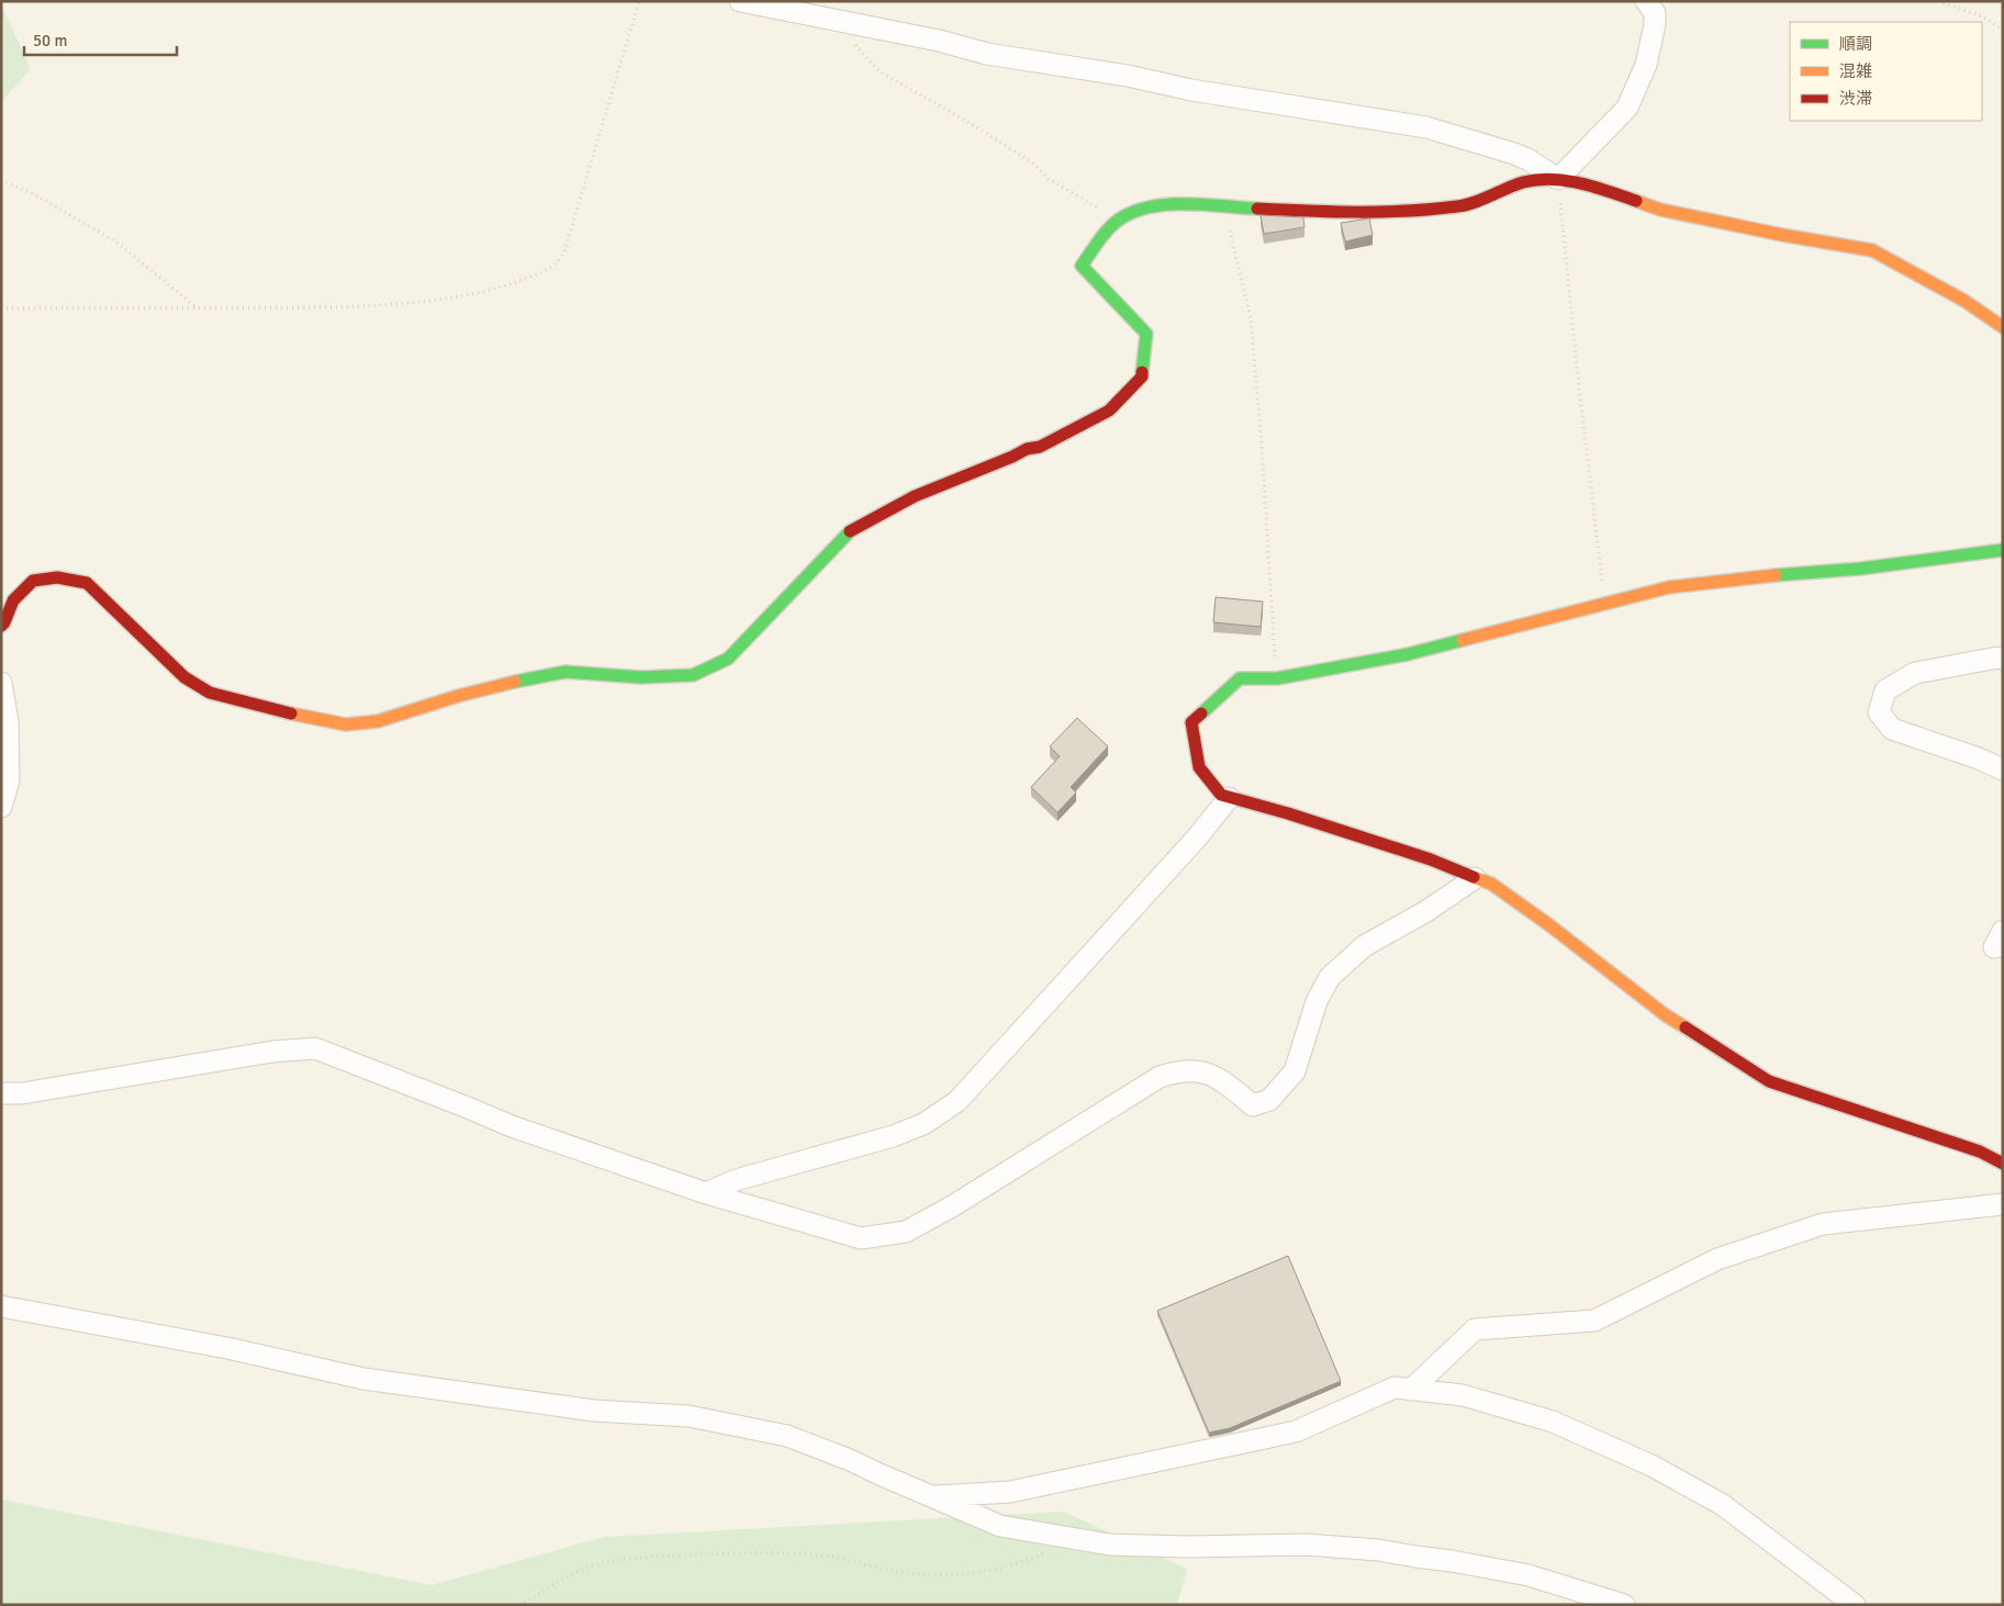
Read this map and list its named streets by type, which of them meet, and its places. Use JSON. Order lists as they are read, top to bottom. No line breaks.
{"legend":["順調","混雑","渋滞"],"scale_bar":"50 m"}
